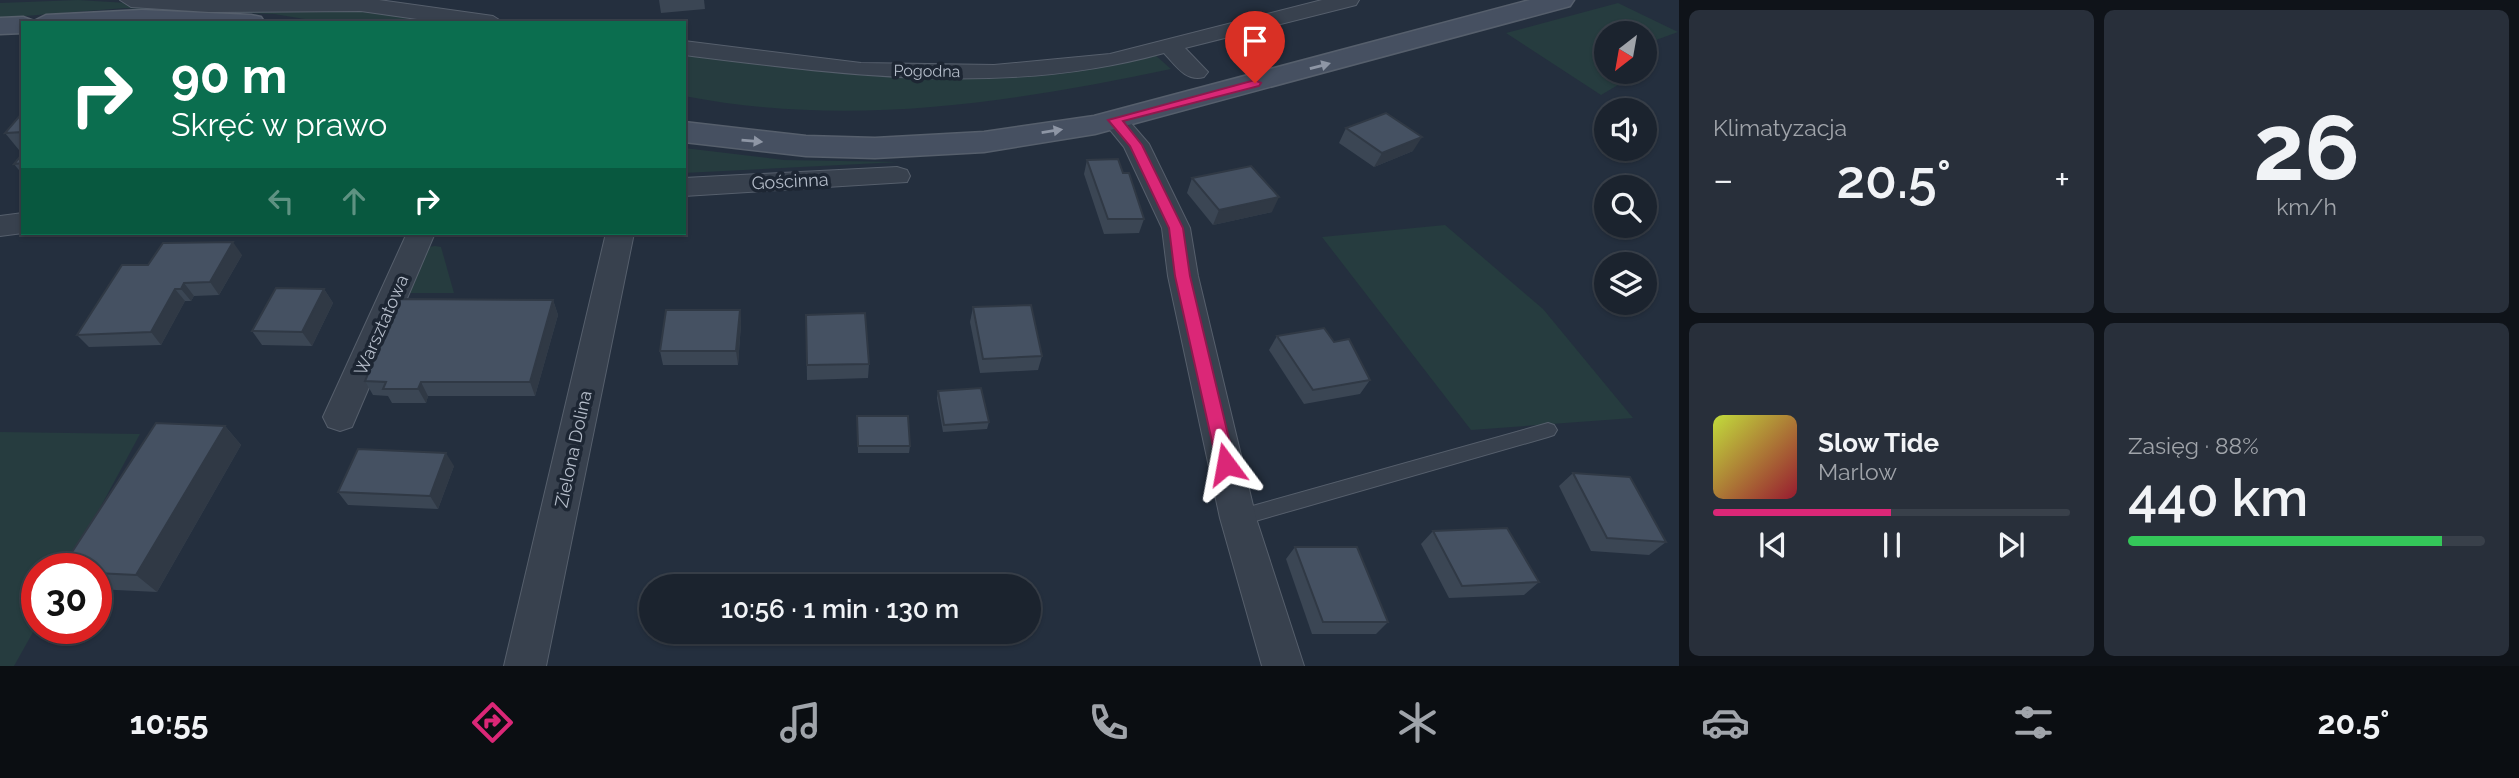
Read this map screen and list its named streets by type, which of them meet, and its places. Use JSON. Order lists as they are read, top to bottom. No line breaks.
{"streets":{"street":["Pogodna","Gościnna","Warsztatowa","Zielona Dolina"]},"north":"bottom left","page":{"tile":["Klimatyzacja",["26","km/h"],["Zasięg · 88%","440 km"]],"turn":["90 m","Skręć w prawo"],"heat":["−","20.5°","+"],"song":["Slow Tide","Marlow"],"limit":"30","trip":"10:56 · 1 min · 130 m","tabs":["10:55","20.5°"]}}
